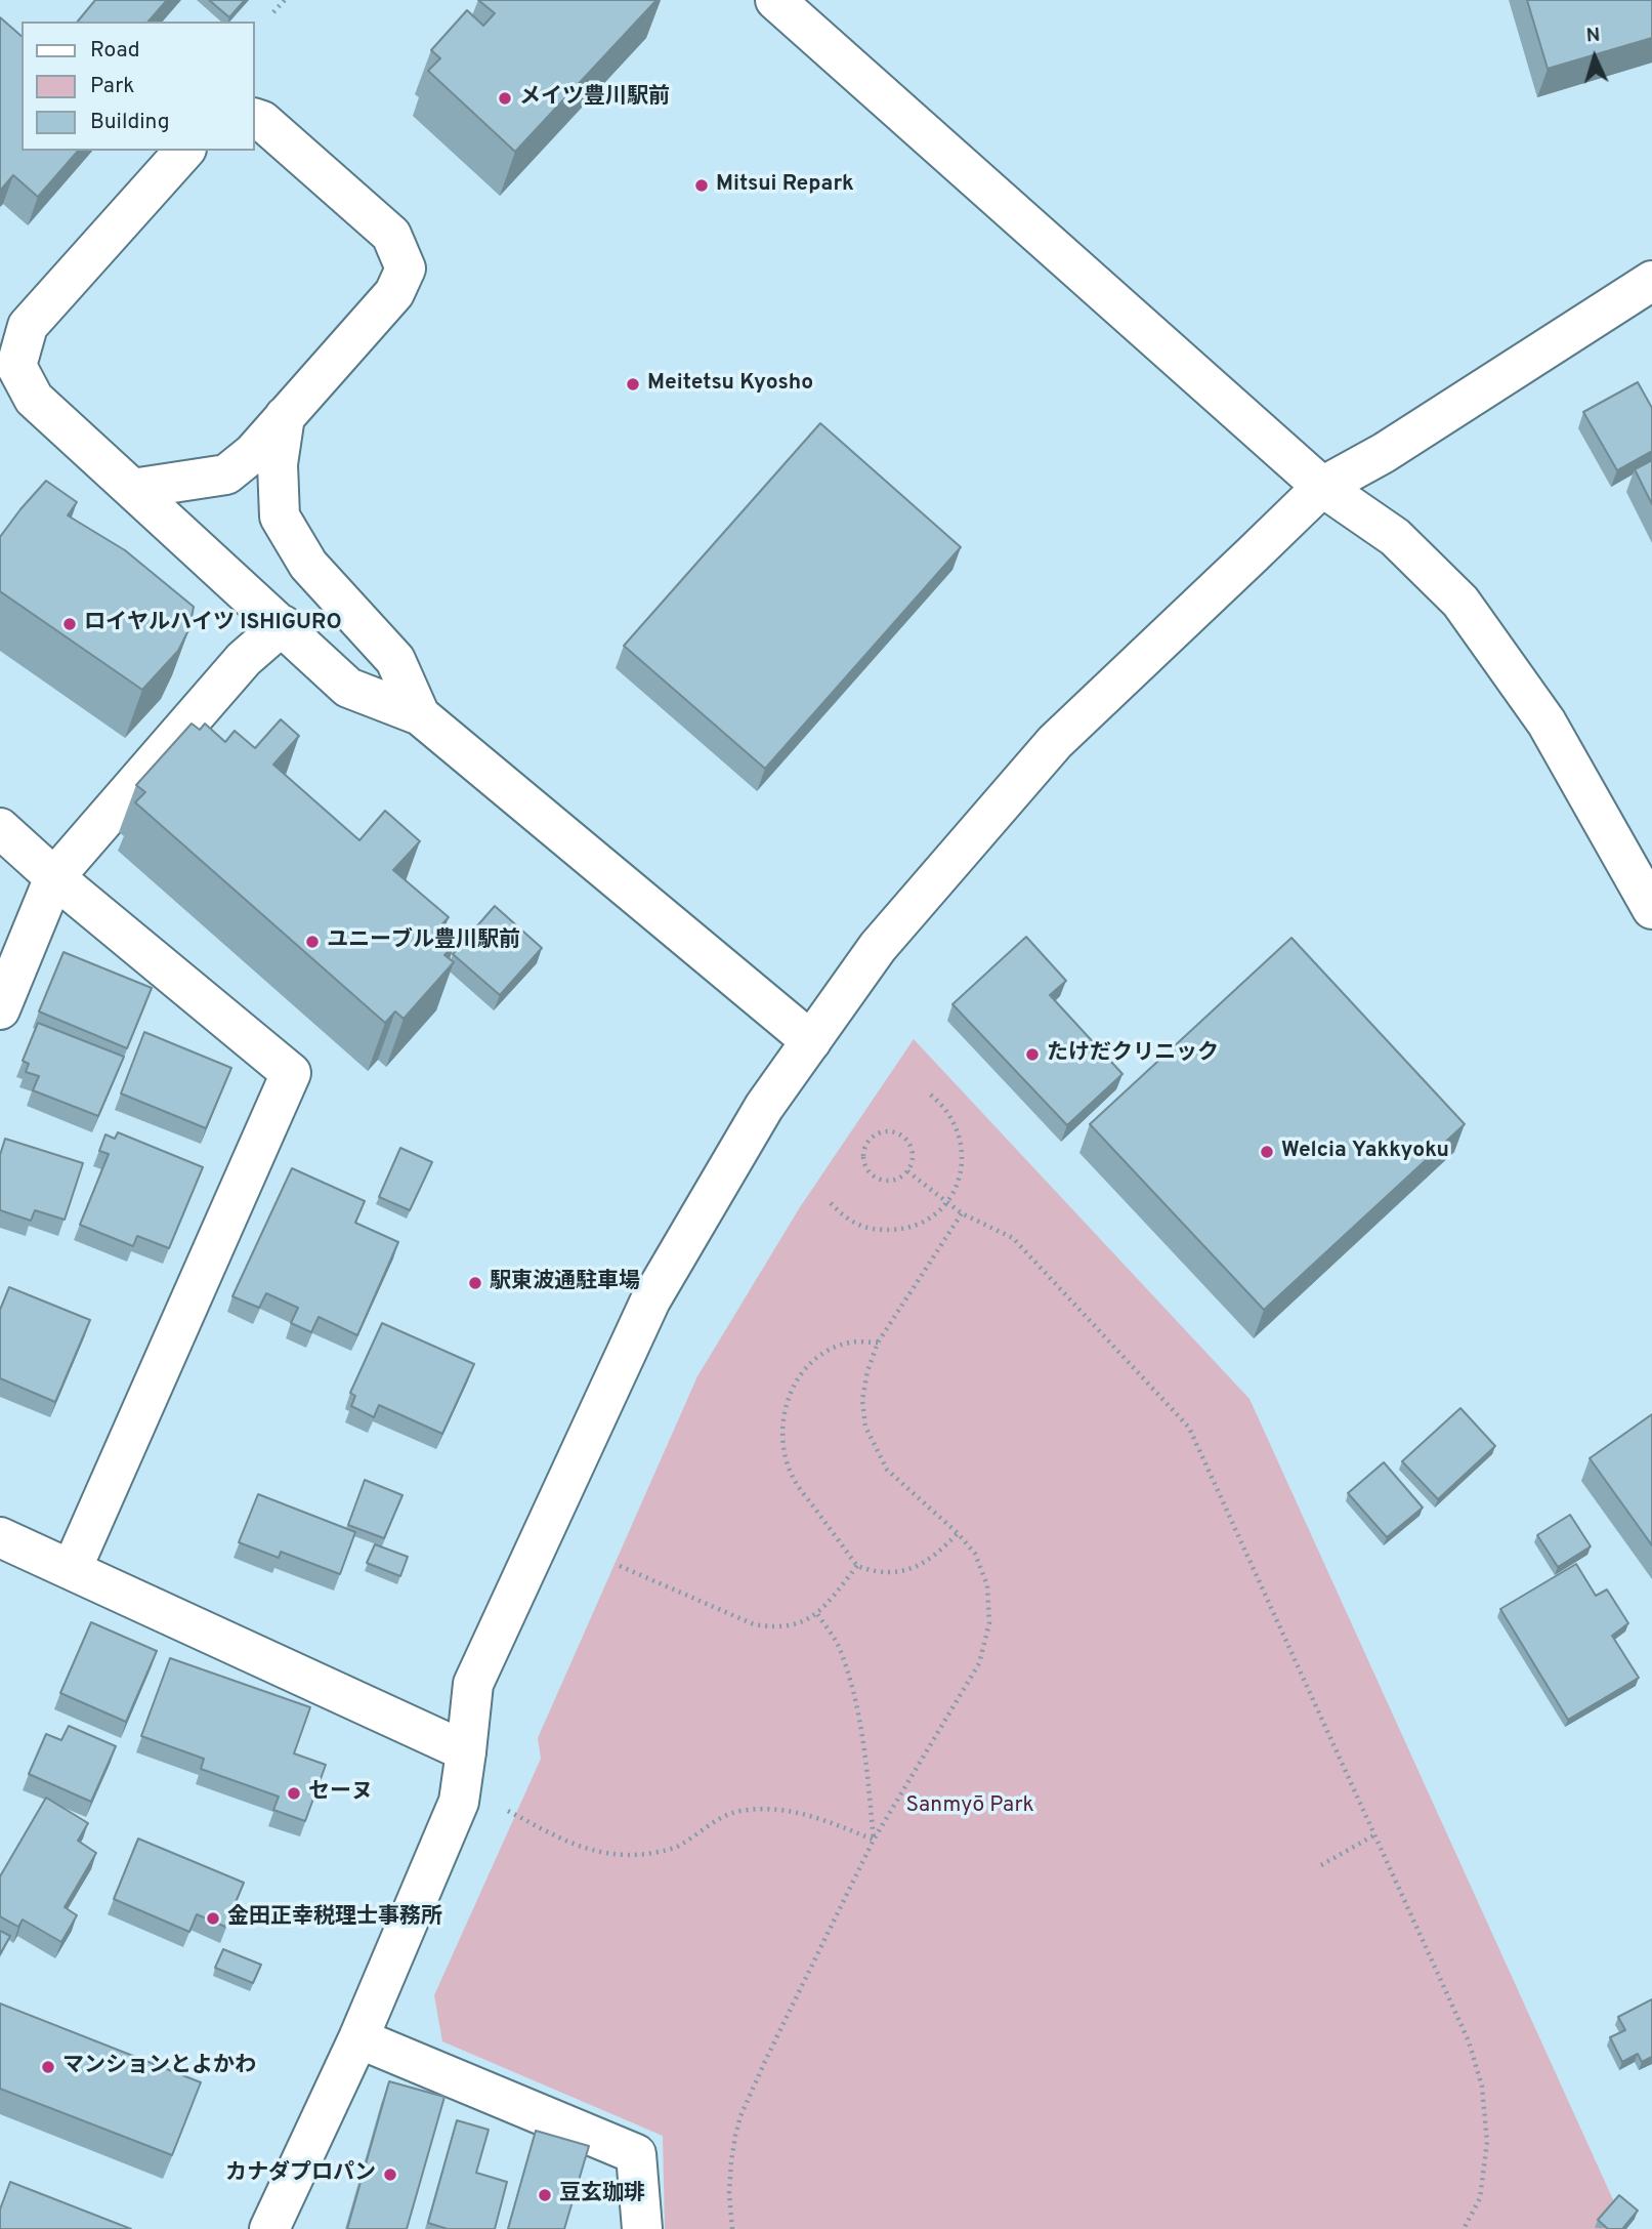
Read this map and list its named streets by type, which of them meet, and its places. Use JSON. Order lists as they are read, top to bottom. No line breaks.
{"parks":["Sanmyō Park"],"places":["メイツ豊川駅前","Mitsui Repark","Meitetsu Kyosho","ロイヤルハイツ ISHIGURO","ユニーブル豊川駅前","たけだクリニック","Welcia Yakkyoku","駅東波通駐車場","セーヌ","金田正幸税理士事務所","マンションとよかわ","カナダプロパン","豆玄珈琲"],"legend":["Road","Park","Building"],"north":"top"}
